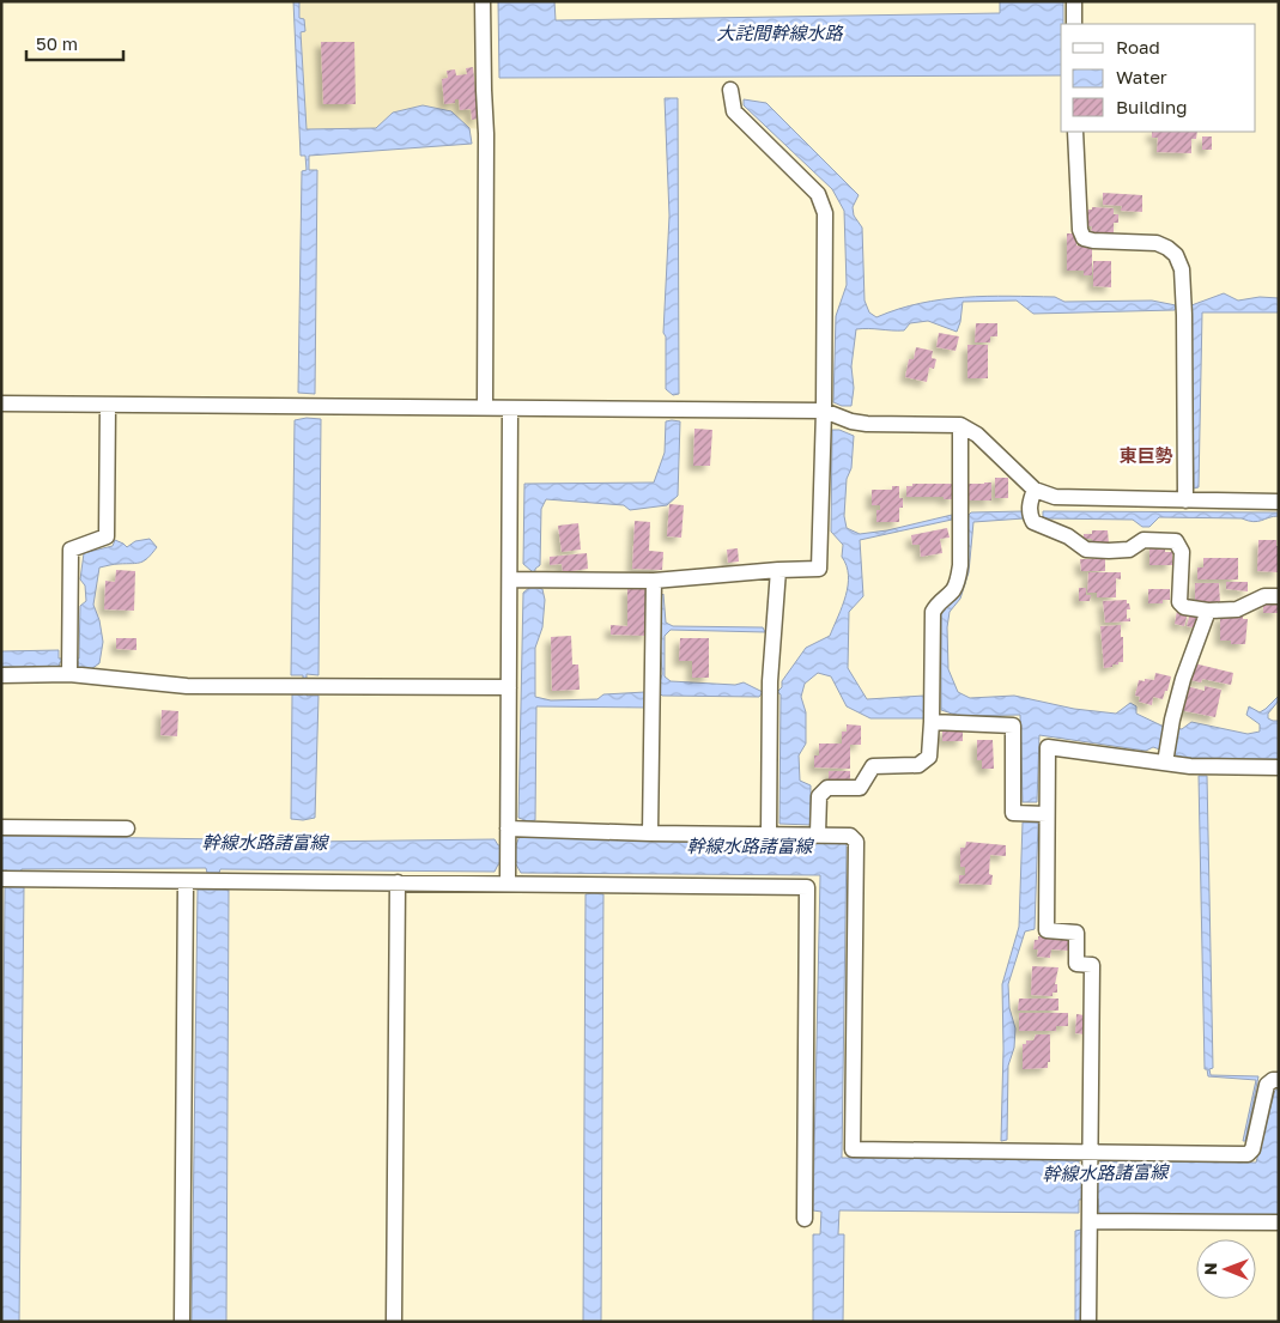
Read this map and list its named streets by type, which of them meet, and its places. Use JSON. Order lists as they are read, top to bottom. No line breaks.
{"districts":["東巨勢"],"water":["大詫間幹線水路","幹線水路諸富線"],"legend":["Road","Water","Building"],"scale_bar":"50 m","north":"left"}
